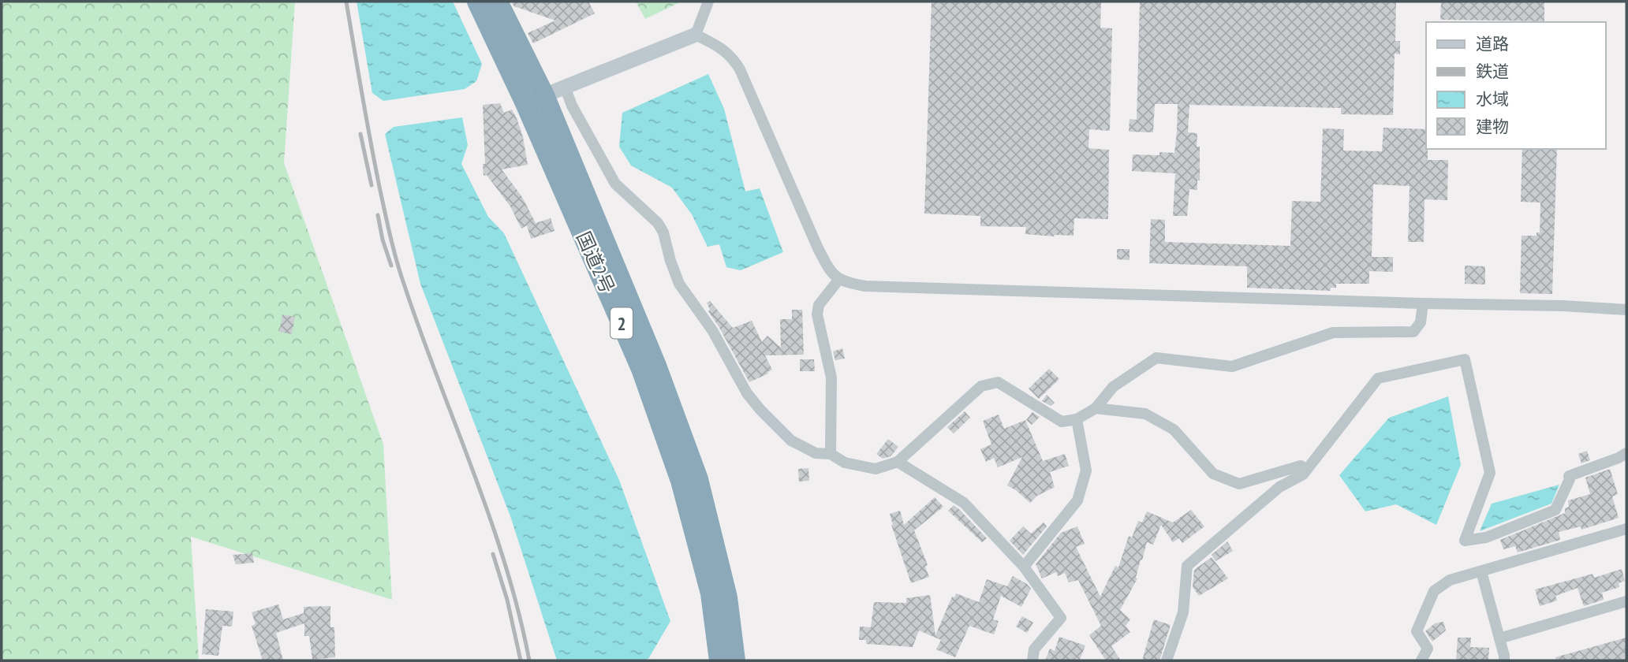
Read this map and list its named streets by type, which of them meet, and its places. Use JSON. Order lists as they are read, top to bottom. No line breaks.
{"streets":{"highway":["国道2号","2"]},"legend":["道路","鉄道","水域","建物"]}
